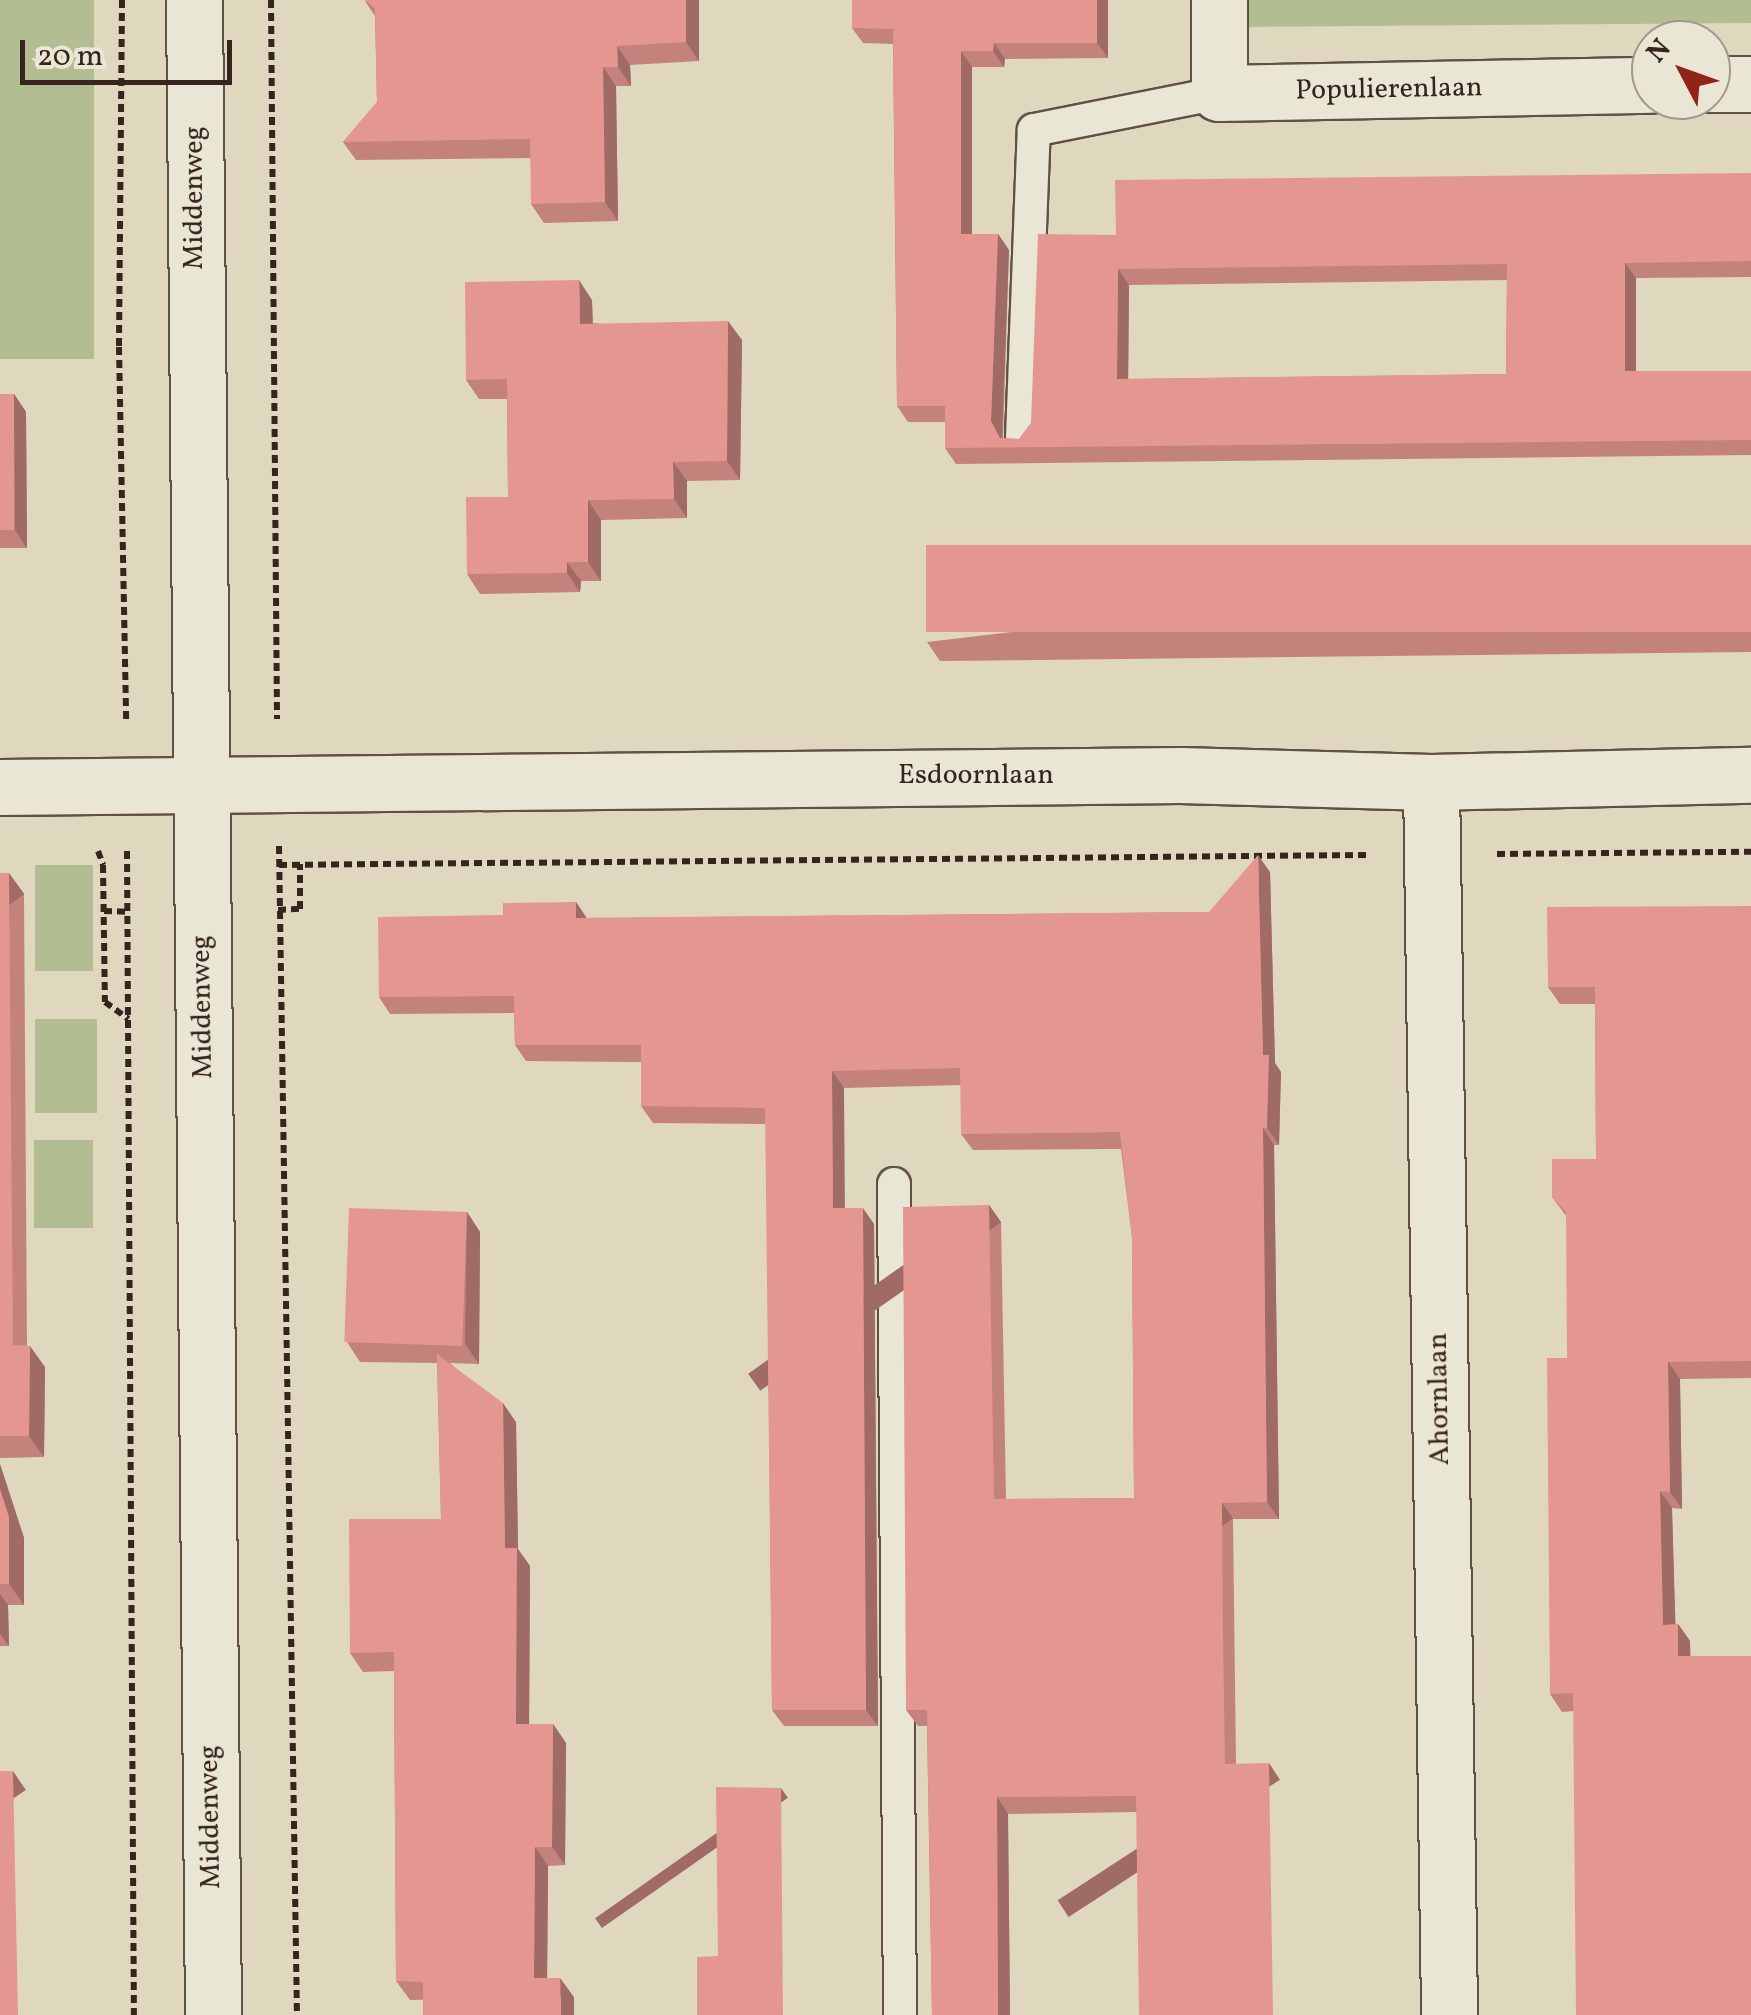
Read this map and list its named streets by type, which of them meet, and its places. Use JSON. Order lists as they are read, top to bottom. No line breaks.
{"streets":{"street":["Populierenlaan","Middenweg","Esdoornlaan","Ahornlaan"]},"crossings":[["Middenweg","Esdoornlaan"],["Esdoornlaan","Ahornlaan"]],"scale_bar":"20 m","north":"top left"}
